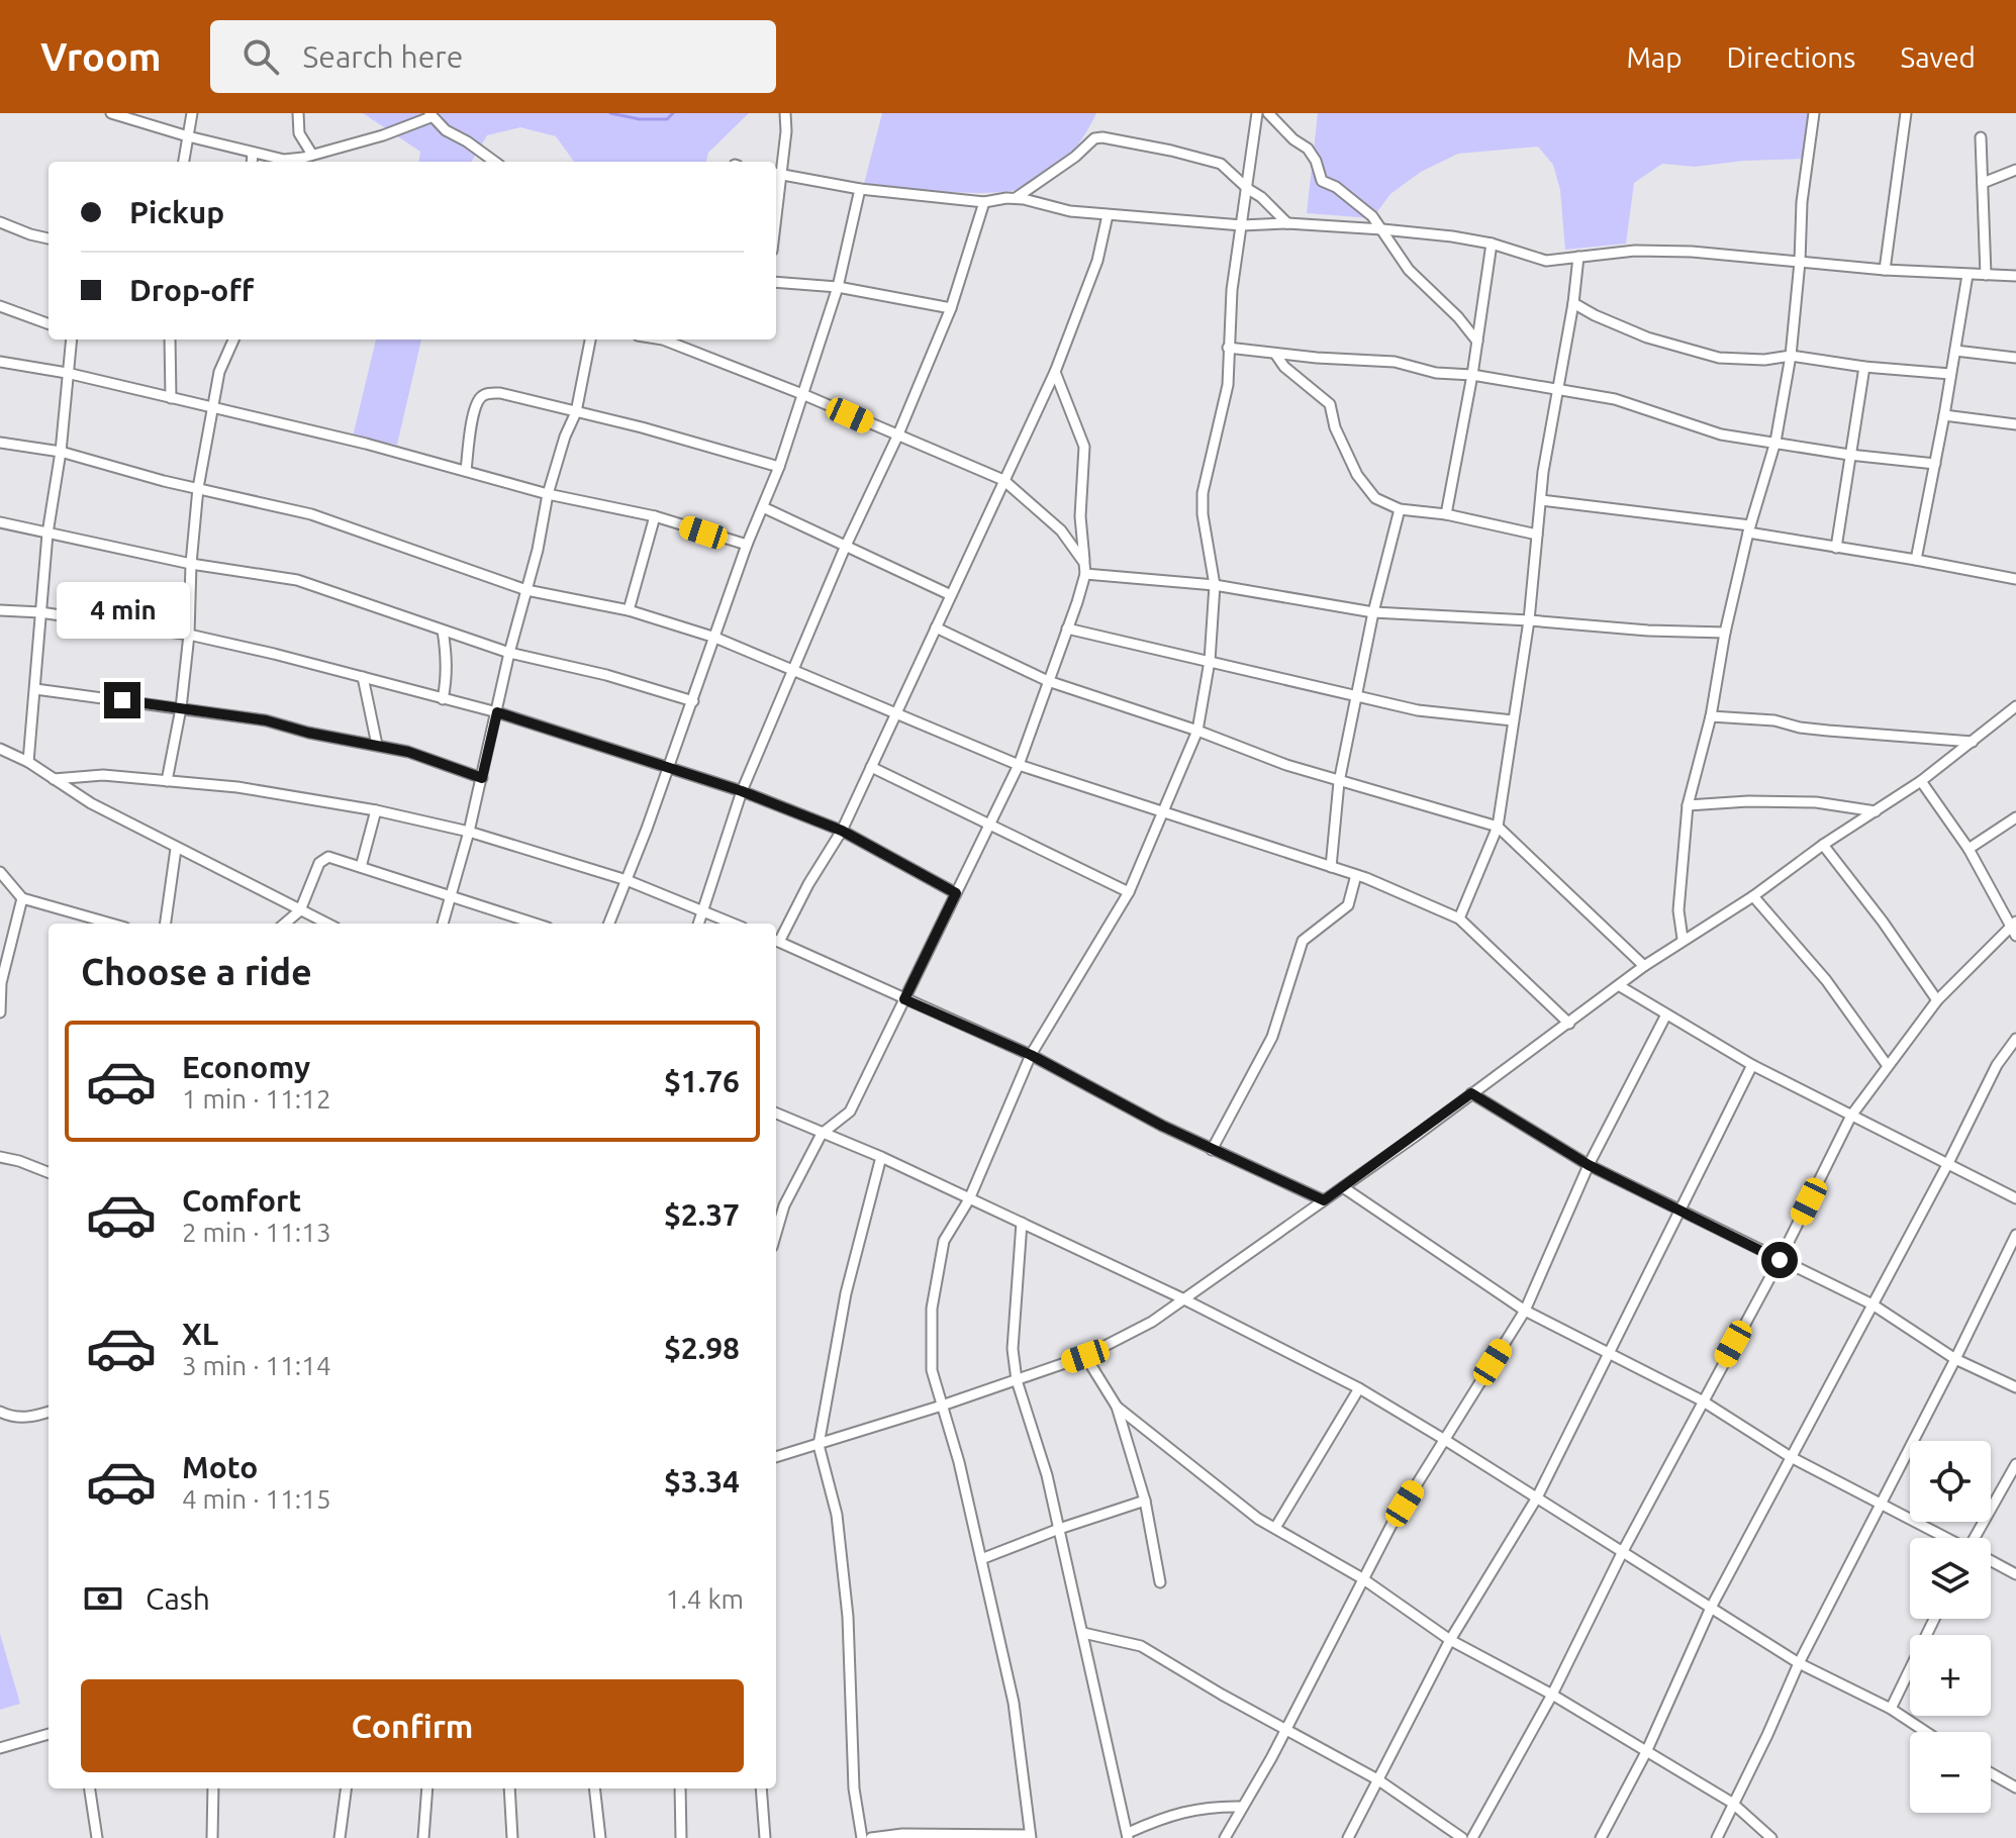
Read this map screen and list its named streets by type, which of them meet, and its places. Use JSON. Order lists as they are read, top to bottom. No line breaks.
{"page":{"header":"Vroom","search":"Search here","nav":["Map","Directions","Saved"],"banner":["Pickup","Drop-off"],"bubble":"4 min","heading":"Choose a ride","list":[{"name":"Economy","note":"1 min · 11:12","value":"$1.76"},{"name":"Comfort","note":"2 min · 11:13","value":"$2.37"},{"name":"XL","note":"3 min · 11:14","value":"$2.98"},{"name":"Moto","note":"4 min · 11:15","value":"$3.34"}],"map_buttons":["+","−"],"pay":["Cash","1.4 km"],"buttons":"Confirm"}}
